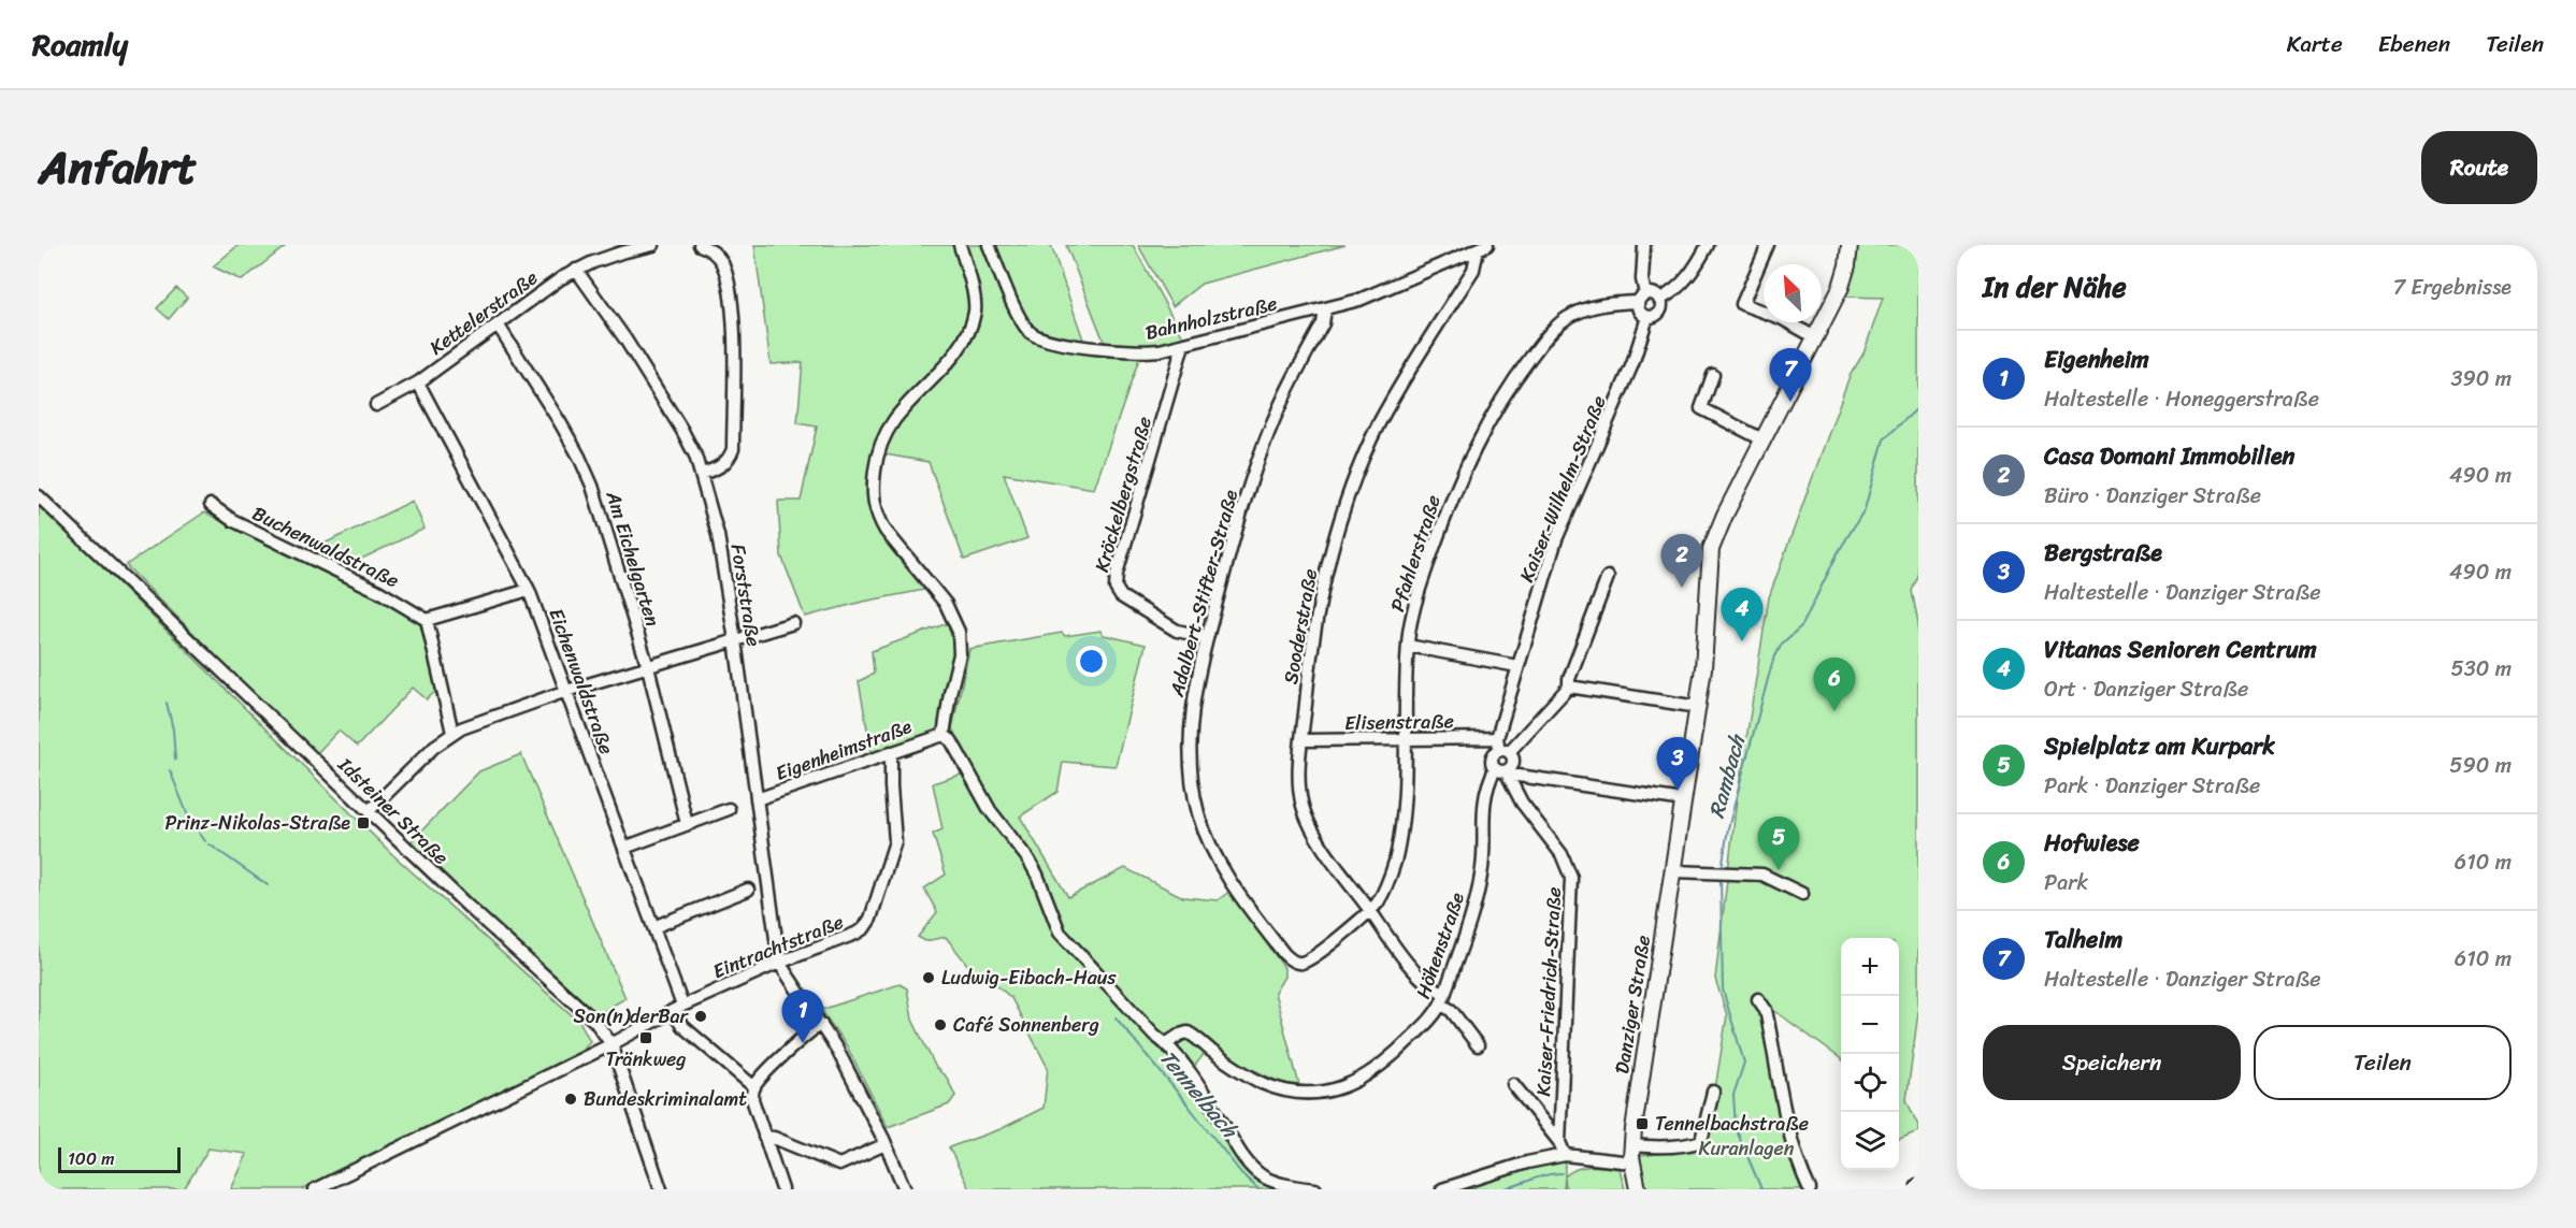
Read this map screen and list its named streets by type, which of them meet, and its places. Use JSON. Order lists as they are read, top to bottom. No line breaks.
{"streets":{"main road":["Danziger Straße"],"street":["Kettelerstraße","Bahnholzstraße","Kaiser-Wilhelm-Straße","Kröckelbergstraße","Buchenwaldstraße","Pfahlerstraße","Am Eichelgarten","Adalbert-Stifter-Straße","Forststraße","Sooderstraße","Eichenwaldstraße","Elisenstraße","Eigenheimstraße","Idsteiner Straße","Höhenstraße","Eintrachtstraße","Kaiser-Friedrich-Straße"]},"crossings":[["Kettelerstraße","Am Eichelgarten"],["Kettelerstraße","Forststraße"],["Kettelerstraße","Eichenwaldstraße"],["Bahnholzstraße","Kröckelbergstraße"],["Bahnholzstraße","Adalbert-Stifter-Straße"],["Bahnholzstraße","Sooderstraße"],["Kaiser-Wilhelm-Straße","Pfahlerstraße"],["Kaiser-Wilhelm-Straße","Elisenstraße"],["Kröckelbergstraße","Adalbert-Stifter-Straße"],["Pfahlerstraße","Adalbert-Stifter-Straße"],["Pfahlerstraße","Sooderstraße"],["Pfahlerstraße","Elisenstraße"],["Forststraße","Eigenheimstraße"],["Forststraße","Eintrachtstraße"],["Sooderstraße","Elisenstraße"],["Sooderstraße","Höhenstraße"],["Eichenwaldstraße","Eintrachtstraße"],["Eigenheimstraße","Eintrachtstraße"],["Idsteiner Straße","Eintrachtstraße"],["Höhenstraße","Kaiser-Friedrich-Straße"]],"water":["Rambach","Tennelbach"],"parks":["Kuranlagen"],"places":{"transit":["Prinz-Nikolas-Straße","Tränkweg","Tennelbachstraße"],"other":["Ludwig-Eibach-Haus","Son(n)derBar","Café Sonnenberg","Bundeskriminalamt"]},"scale_bar":"100 m","north":"top left","page":{"header":"Roamly","nav":["Karte","Ebenen","Teilen"],"title":"Anfahrt","buttons":["Route",["Speichern","Teilen"]],"heading":["In der Nähe","7 Ergebnisse"],"list":[{"mark":"1","name":"Eigenheim","note":"Haltestelle · Honeggerstraße","value":"390 m"},{"mark":"2","name":"Casa Domani Immobilien","note":"Büro · Danziger Straße","value":"490 m"},{"mark":"3","name":"Bergstraße","note":"Haltestelle · Danziger Straße","value":"490 m"},{"mark":"4","name":"Vitanas Senioren Centrum","note":"Ort · Danziger Straße","value":"530 m"},{"mark":"5","name":"Spielplatz am Kurpark","note":"Park · Danziger Straße","value":"590 m"},{"mark":"6","name":"Hofwiese","note":"Park","value":"610 m"},{"mark":"7","name":"Talheim","note":"Haltestelle · Danziger Straße","value":"610 m"}],"pins":["7","2","4","6","3","5","1"],"map_buttons":["+","−"],"scale":"100 m"}}
